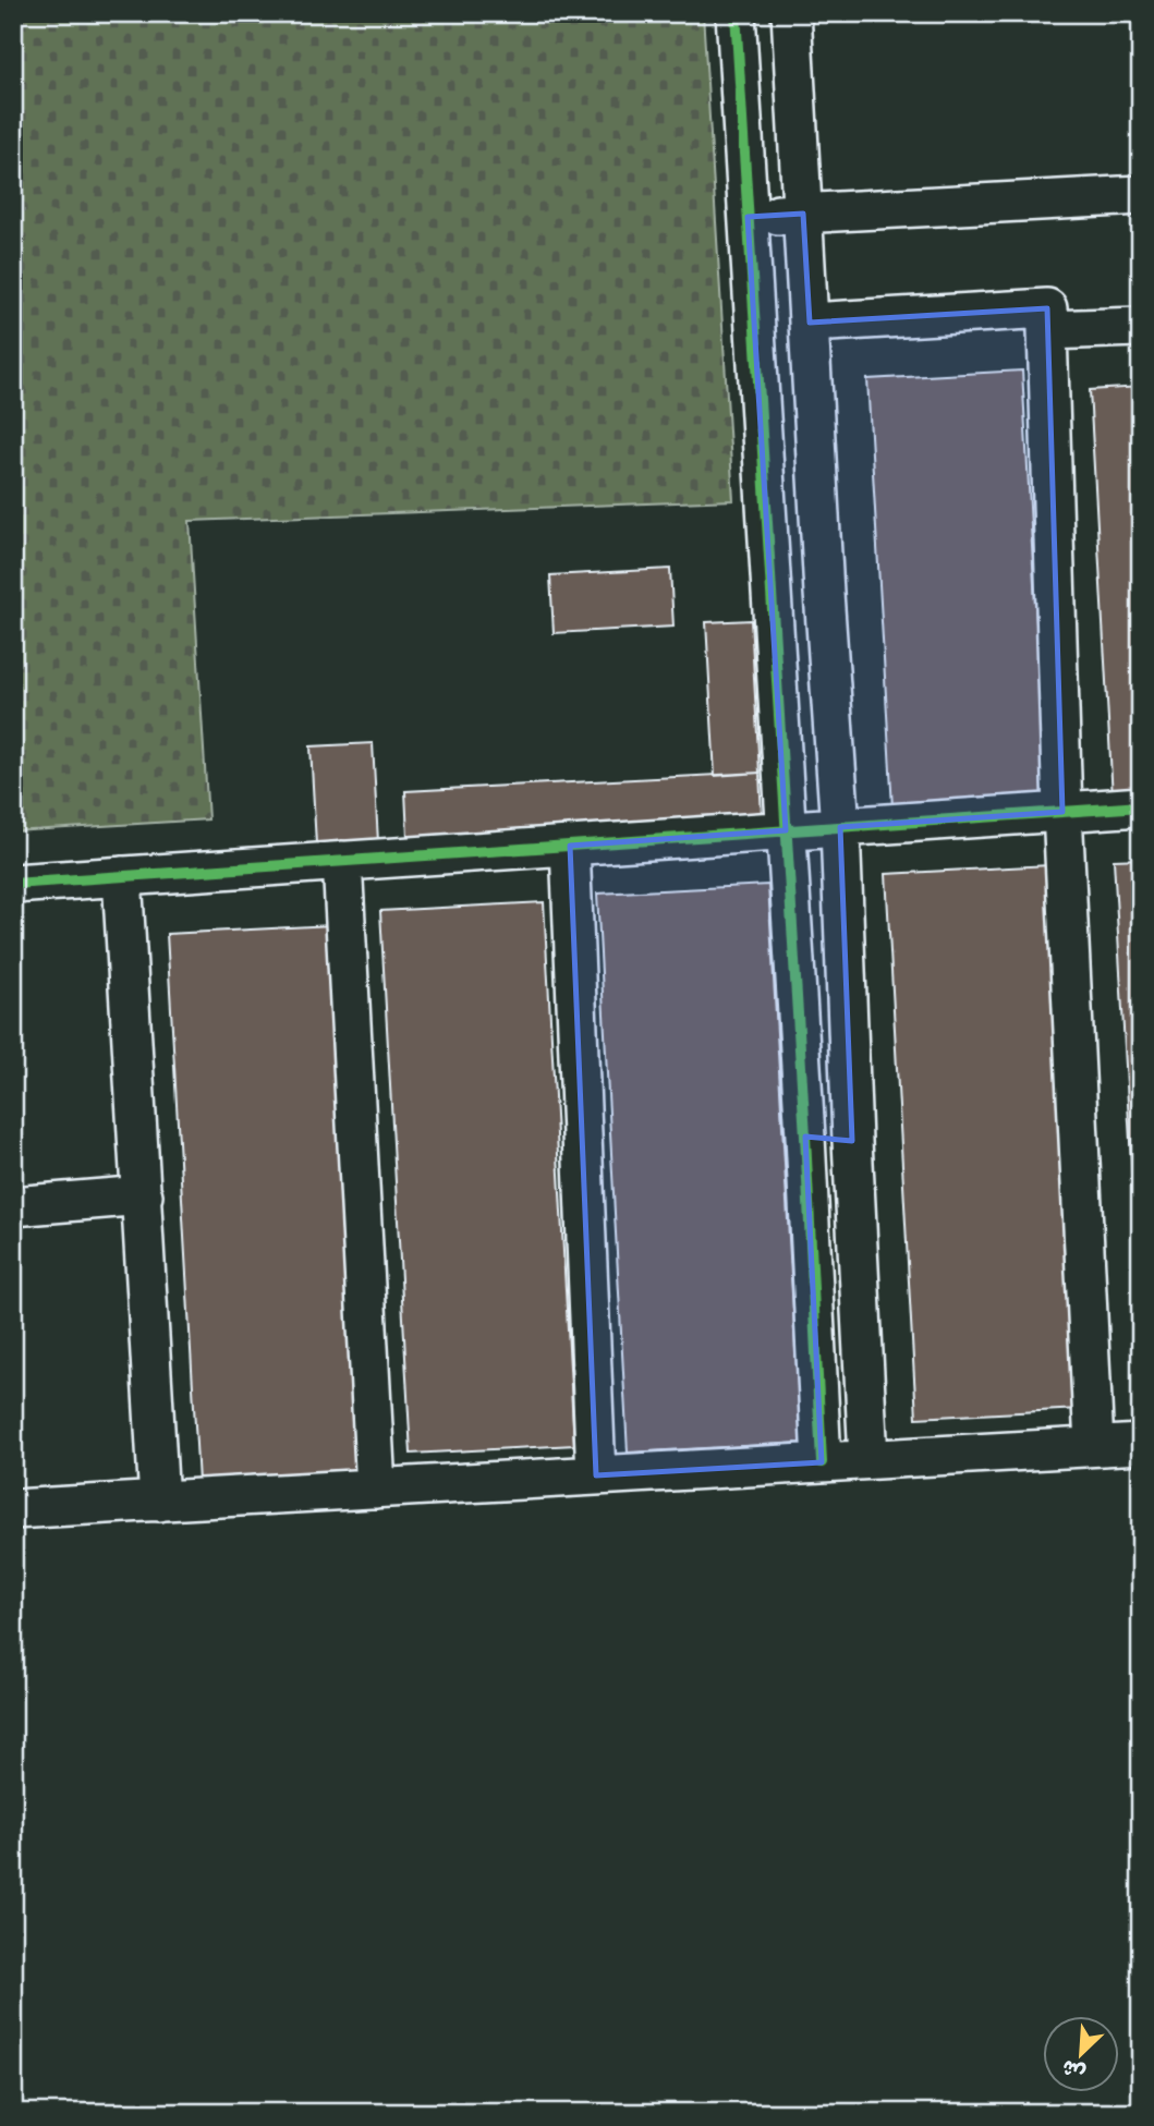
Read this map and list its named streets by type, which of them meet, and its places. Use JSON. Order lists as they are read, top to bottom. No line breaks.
{"north":"bottom left"}
